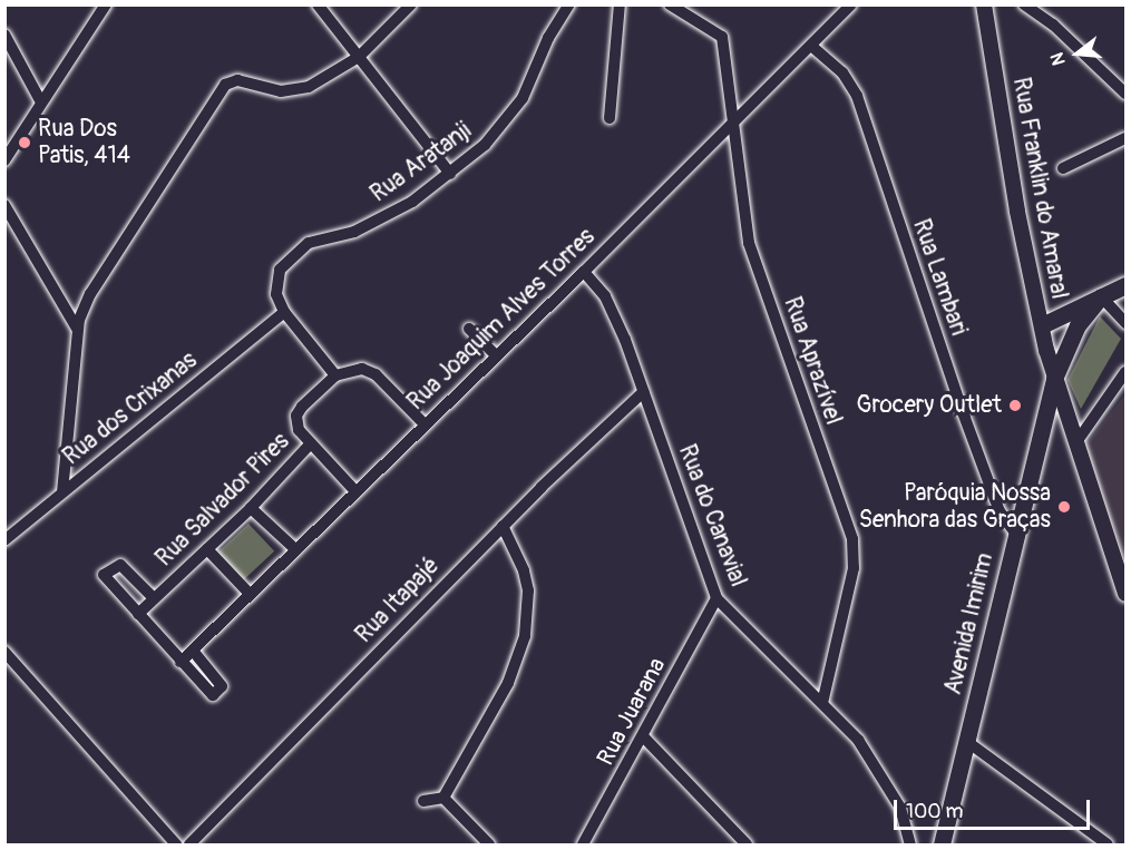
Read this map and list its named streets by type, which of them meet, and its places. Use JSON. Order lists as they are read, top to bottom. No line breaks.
{"streets":{"main road":["Avenida Imirim"],"street":["Rua Aratanji","Rua Franklin do Amaral","Rua Lambari","Rua Joaquim Alves Torres","Rua Aprazível","Rua dos Crixanas","Rua Salvador Pires","Rua do Canavial","Rua Itapajé","Rua Juarana"]},"crossings":[["Rua Aratanji","Rua dos Crixanas"],["Rua Aratanji","Rua Salvador Pires"],["Rua Franklin do Amaral","Avenida Imirim"],["Rua Lambari","Rua Joaquim Alves Torres"],["Rua Lambari","Avenida Imirim"],["Rua Joaquim Alves Torres","Rua Aprazível"],["Rua Joaquim Alves Torres","Rua do Canavial"],["Rua Aprazível","Rua do Canavial"],["Rua do Canavial","Rua Itapajé"],["Rua do Canavial","Rua Juarana"]],"places":["Rua Dos Patis, 414","Grocery Outlet","Paróquia Nossa Senhora das Graças"],"scale_bar":"100 m","north":"left"}
